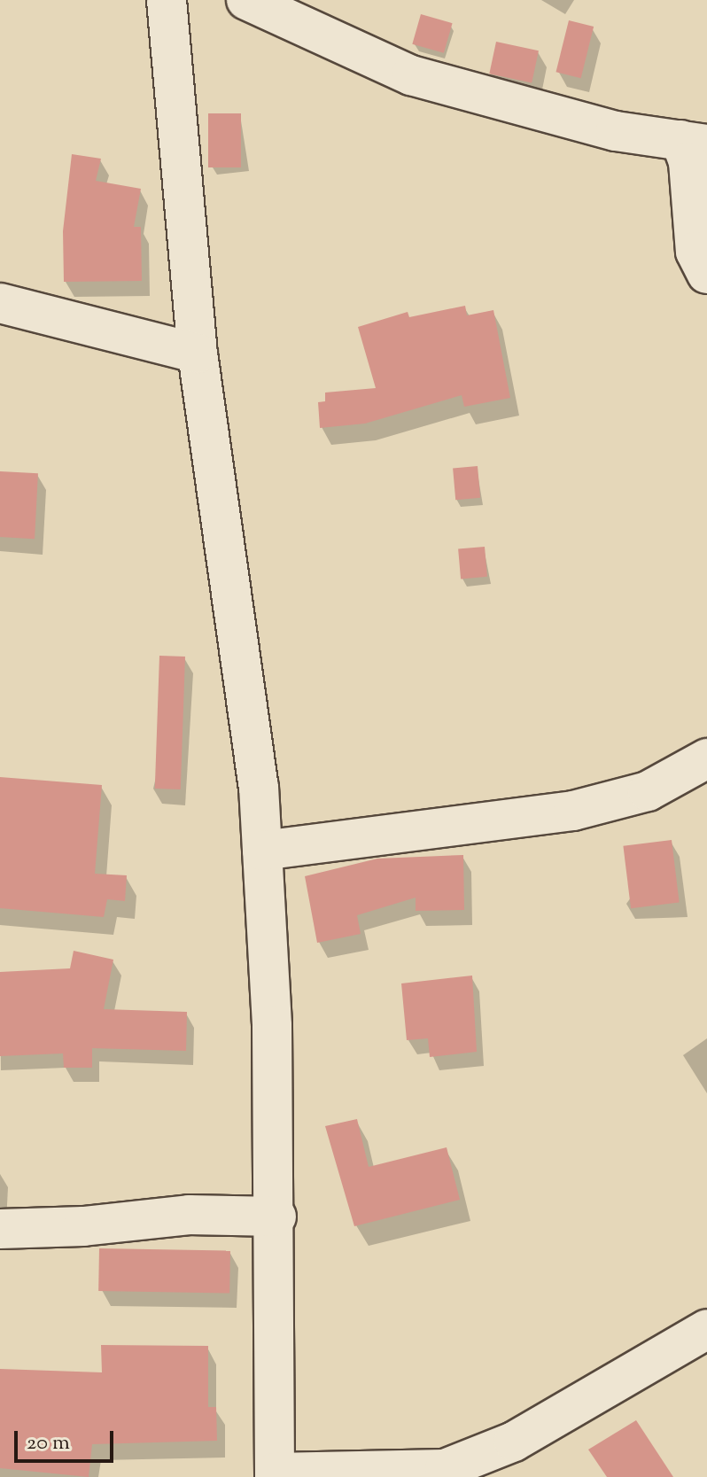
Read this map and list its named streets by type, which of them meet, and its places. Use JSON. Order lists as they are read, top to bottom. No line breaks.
{"scale_bar":"20 m"}
